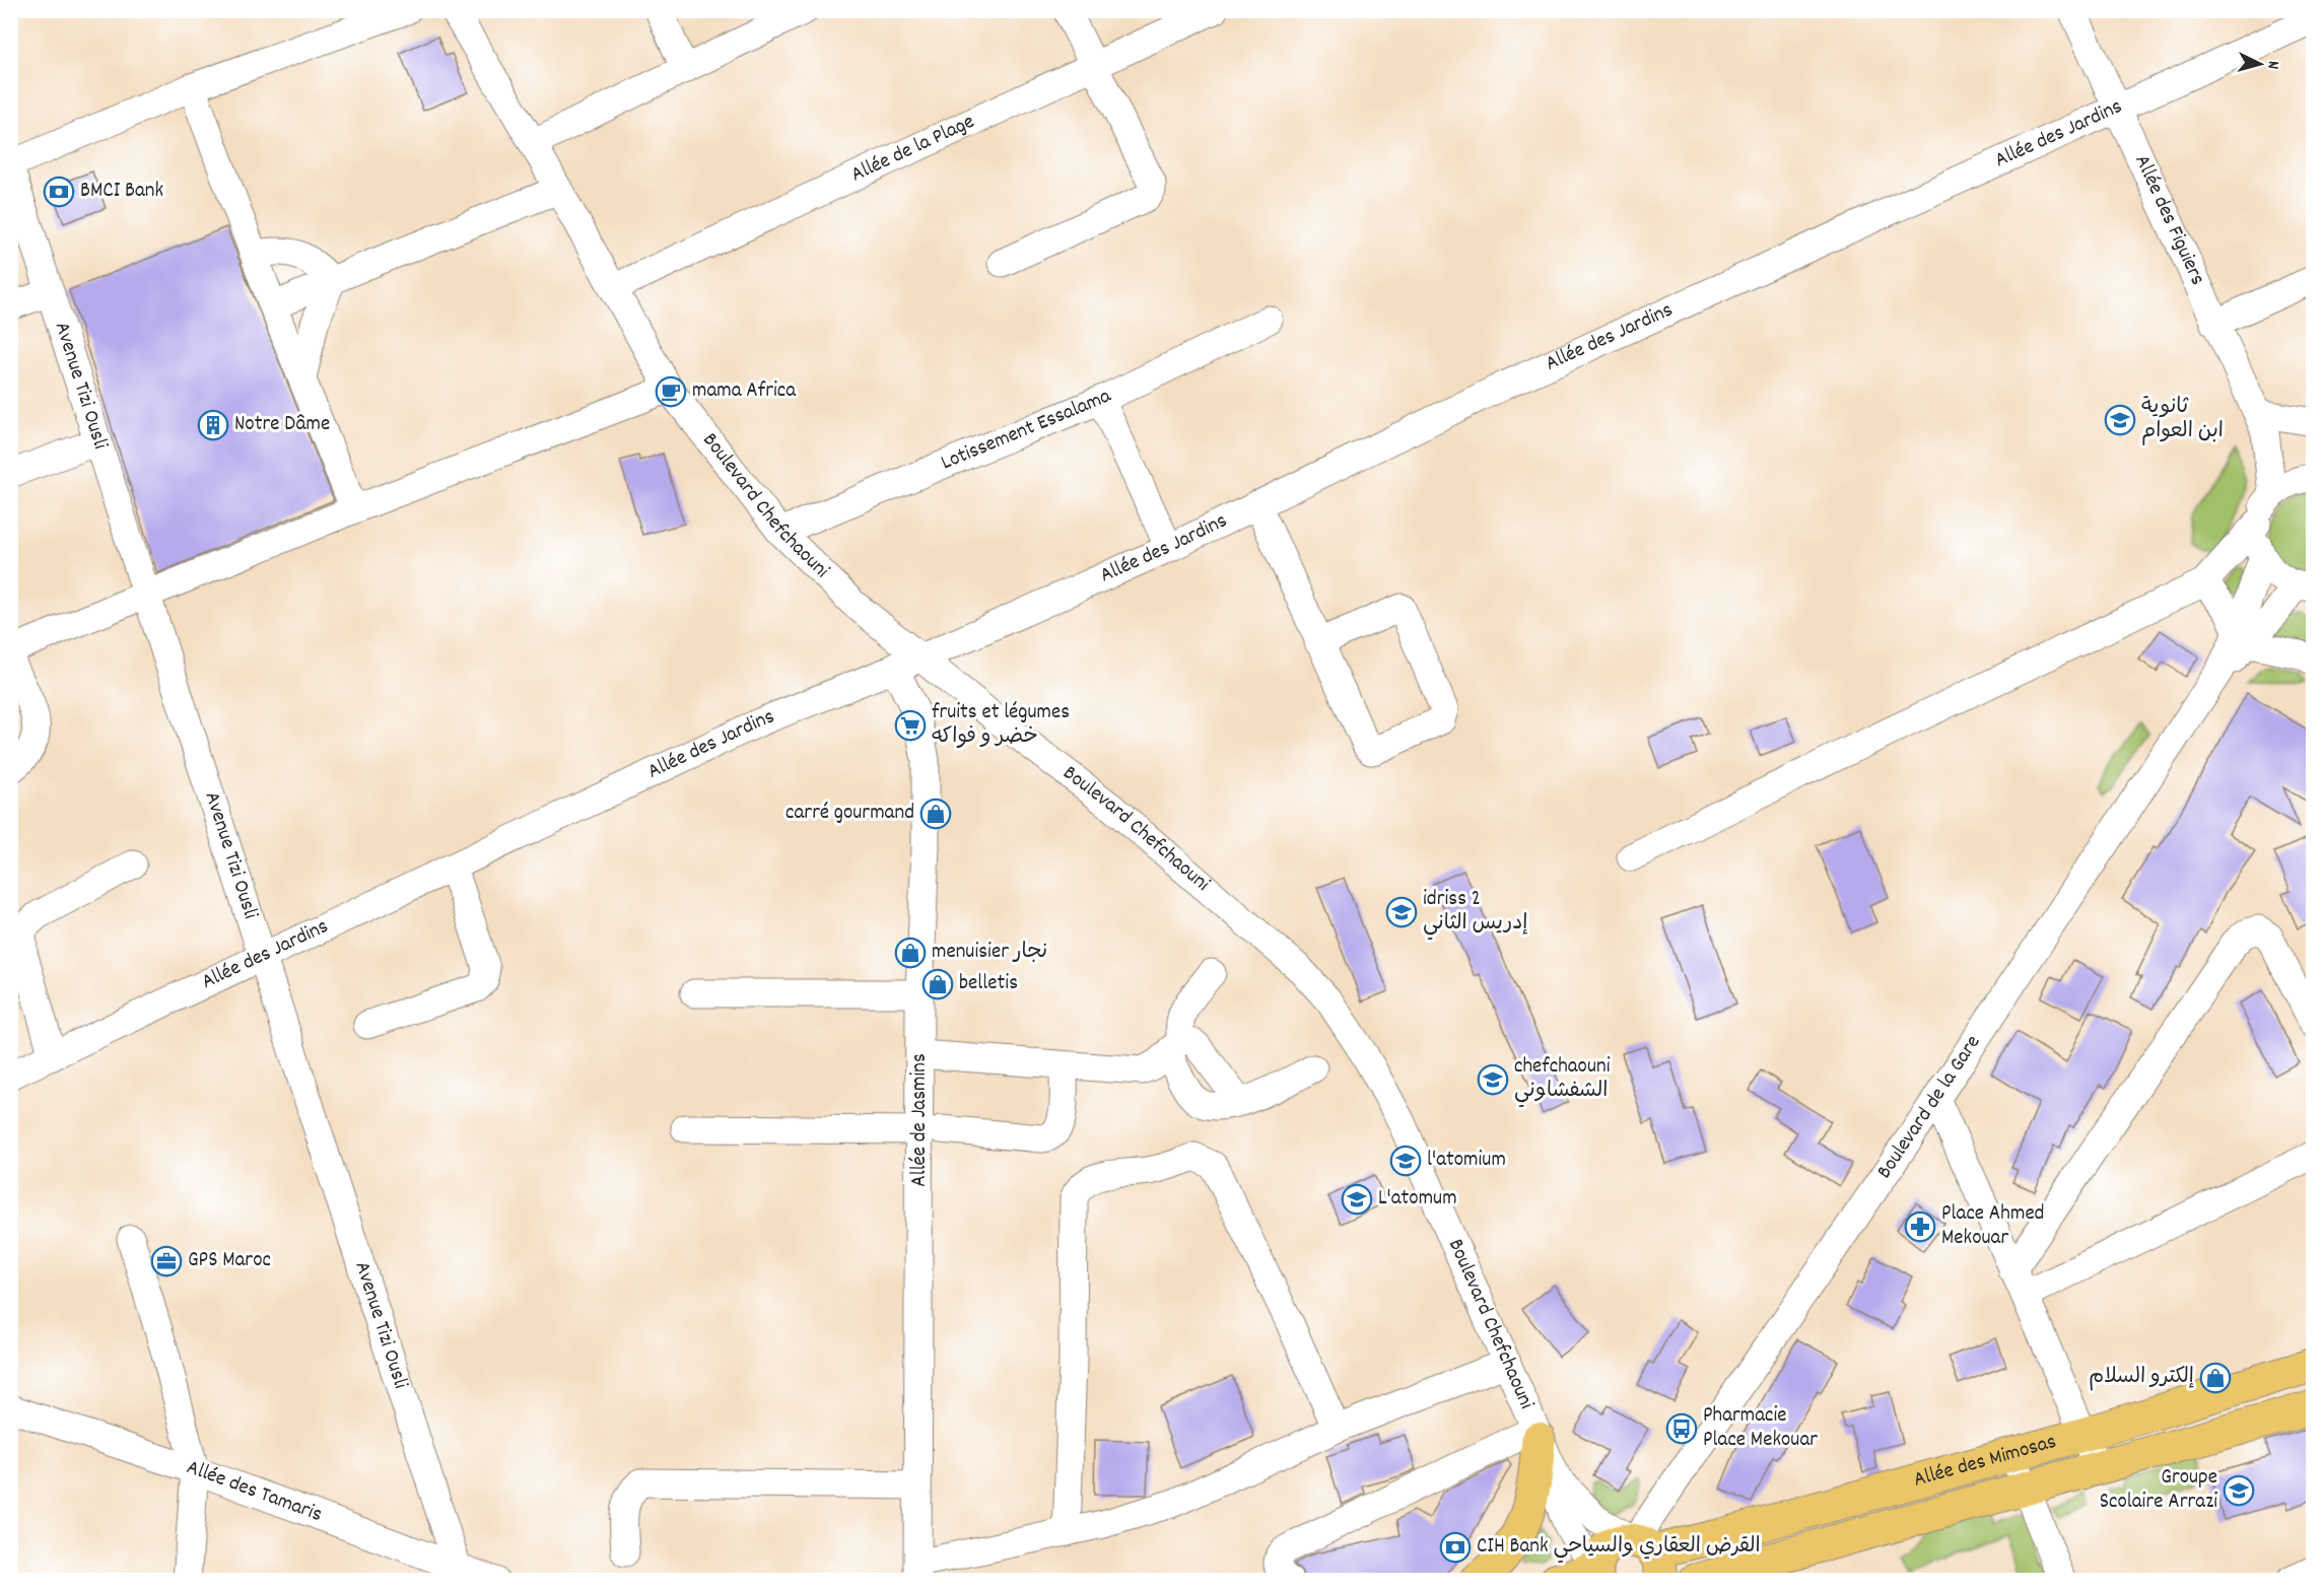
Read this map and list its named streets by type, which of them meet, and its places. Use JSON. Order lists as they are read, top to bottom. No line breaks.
{"streets":{"main road":["Allée des Mimosas"],"street":["Allée des Jardins","Allée de la Plage","Allée des Figuiers","Avenue Tizi Ousli","Lotissement Essalama","Boulevard Chefchaouni","Boulevard de la Gare","Allée de Jasmins","Allée des Tamaris"]},"crossings":[["Allée des Jardins","Allée des Figuiers"],["Allée des Jardins","Avenue Tizi Ousli"],["Allée des Jardins","Boulevard Chefchaouni"],["Allée des Jardins","Allée de Jasmins"],["Allée de la Plage","Boulevard Chefchaouni"],["Avenue Tizi Ousli","Allée des Tamaris"],["Lotissement Essalama","Boulevard Chefchaouni"],["Boulevard Chefchaouni","Boulevard de la Gare"],["Boulevard Chefchaouni","Allée des Mimosas"],["Boulevard de la Gare","Allée des Mimosas"]],"places":{"bank":["BMCI Bank","CIH Bank القرض العقاري والسياحي"],"cafe":["mama Africa"],"school or university":["ثانوية ابن العوام","idriss 2 إدريس الثاني","chefchaouni الشفشاوني","l'atomium","L'atomum","Groupe Scolaire Arrazi"],"building":["Notre Dâme"],"supermarket":["fruits et légumes خضر و فواكه"],"shop":["carré gourmand","menuisier نجار","belletis","إلكترو السلام"],"pharmacy":["Place Ahmed Mekouar"],"office":["GPS Maroc"],"bus stop":["Pharmacie Place Mekouar"]},"north":"right"}
